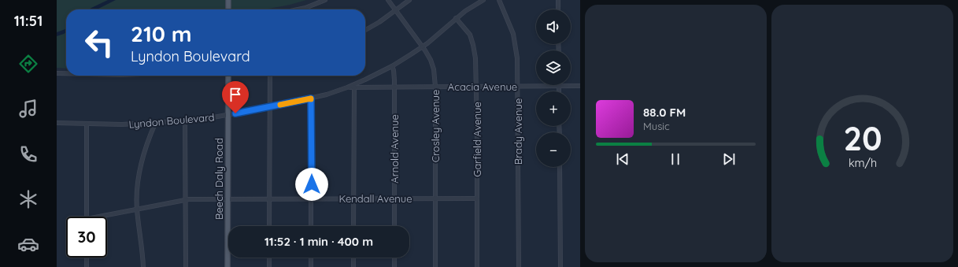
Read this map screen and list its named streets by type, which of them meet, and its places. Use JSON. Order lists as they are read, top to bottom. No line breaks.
{"streets":{"main road":["Beech Daly Road"],"street":["Acacia Avenue","Lyndon Boulevard","Crosley Avenue","Brady Avenue","Garfield Avenue","Arnold Avenue","Kendall Avenue"]},"crossings":[["Acacia Avenue","Lyndon Boulevard"],["Acacia Avenue","Crosley Avenue"],["Acacia Avenue","Brady Avenue"],["Acacia Avenue","Garfield Avenue"],["Acacia Avenue","Arnold Avenue"],["Lyndon Boulevard","Crosley Avenue"],["Lyndon Boulevard","Garfield Avenue"],["Lyndon Boulevard","Arnold Avenue"],["Lyndon Boulevard","Beech Daly Road"],["Crosley Avenue","Kendall Avenue"],["Garfield Avenue","Kendall Avenue"],["Arnold Avenue","Kendall Avenue"],["Beech Daly Road","Kendall Avenue"]],"page":{"tabs":"11:51","map_buttons":["+","−"],"turn":["210 m","Lyndon Boulevard"],"song":["88.0 FM","Music"],"limit":"30","trip":"11:52 · 1 min · 400 m","gauge":["20","km/h"]}}
